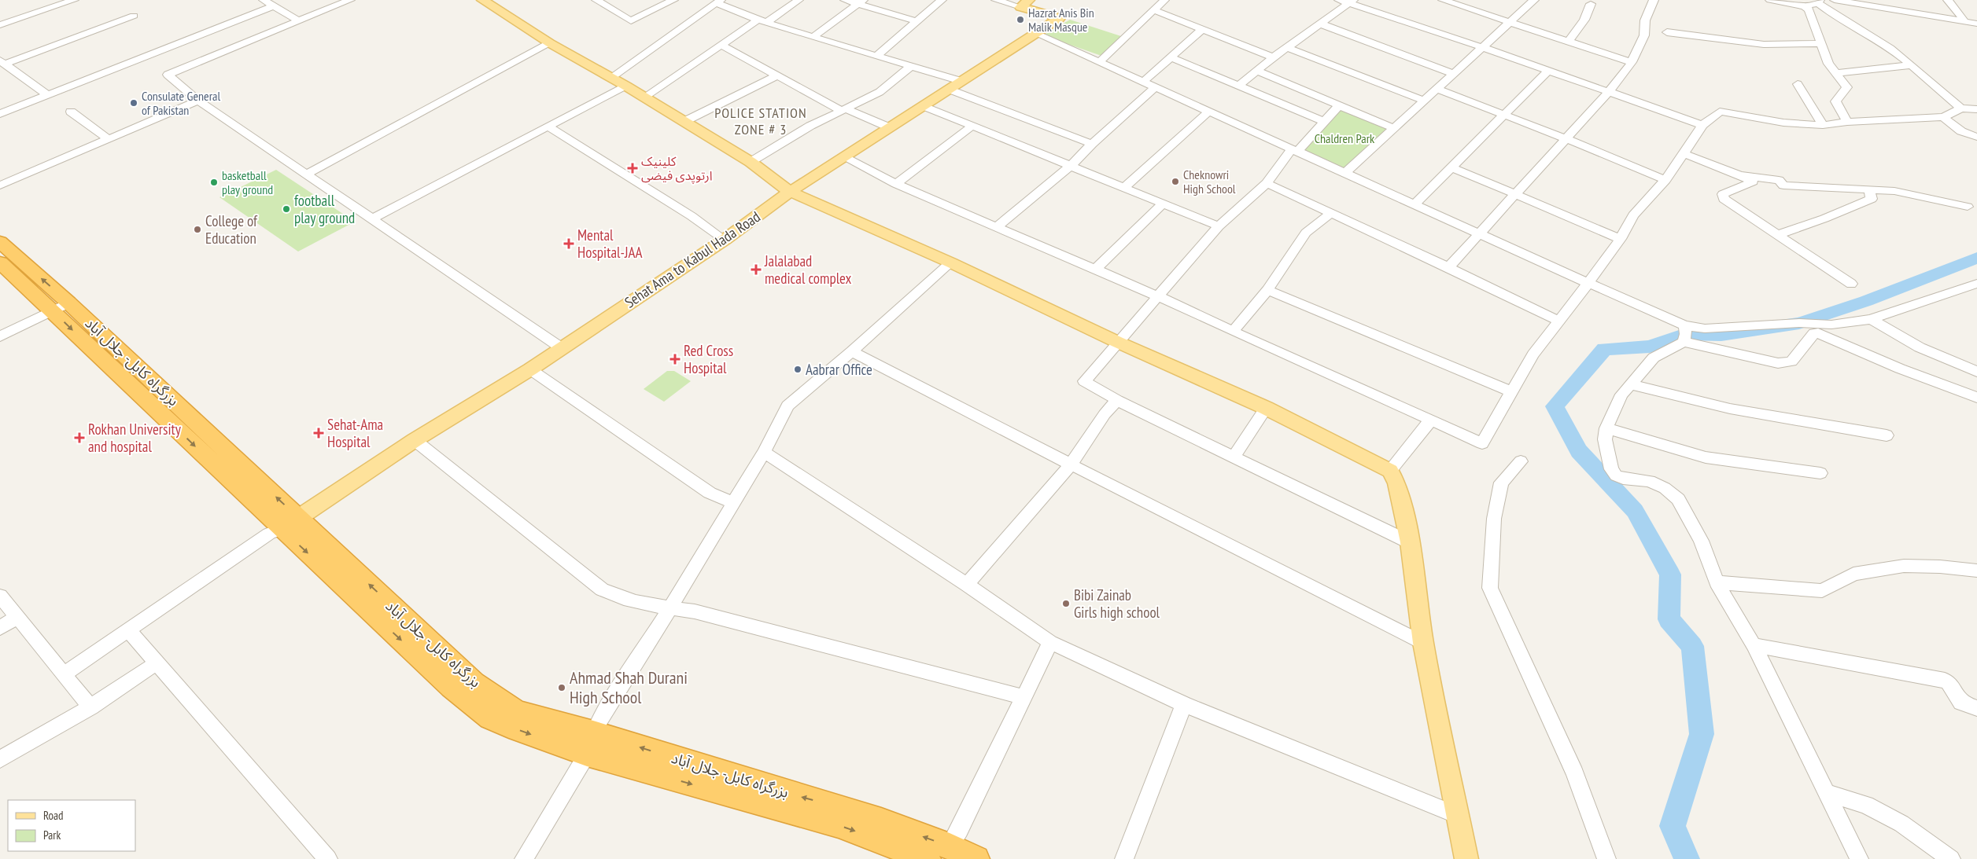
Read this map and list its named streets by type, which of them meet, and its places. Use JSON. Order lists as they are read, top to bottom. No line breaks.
{"streets":{"highway":["بزرگراه کابل- جلال آباد"],"main road":["Sehat Ama to Kabul Hada Road"]},"crossings":[["Sehat Ama to Kabul Hada Road","بزرگراه کابل- جلال آباد"]],"districts":["POLICE STATION ZONE # 3"],"parks":["Chaldren Park"],"places":{"other":["Hazrat Anis Bin Malik Masque","Consulate General of Pakistan","Cheknowri High School","basketball play ground","football play ground","College of Education","Aabrar Office","Bibi Zainab Girls high school","Ahmad Shah Durani High School"],"health":["کلینیک ارتوپدی فیضی","Mental Hospital-JAA","Jalalabad medical complex","Red Cross Hospital","Sehat-Ama Hospital","Rokhan University and hospital"]},"legend":["Road","Park"]}
